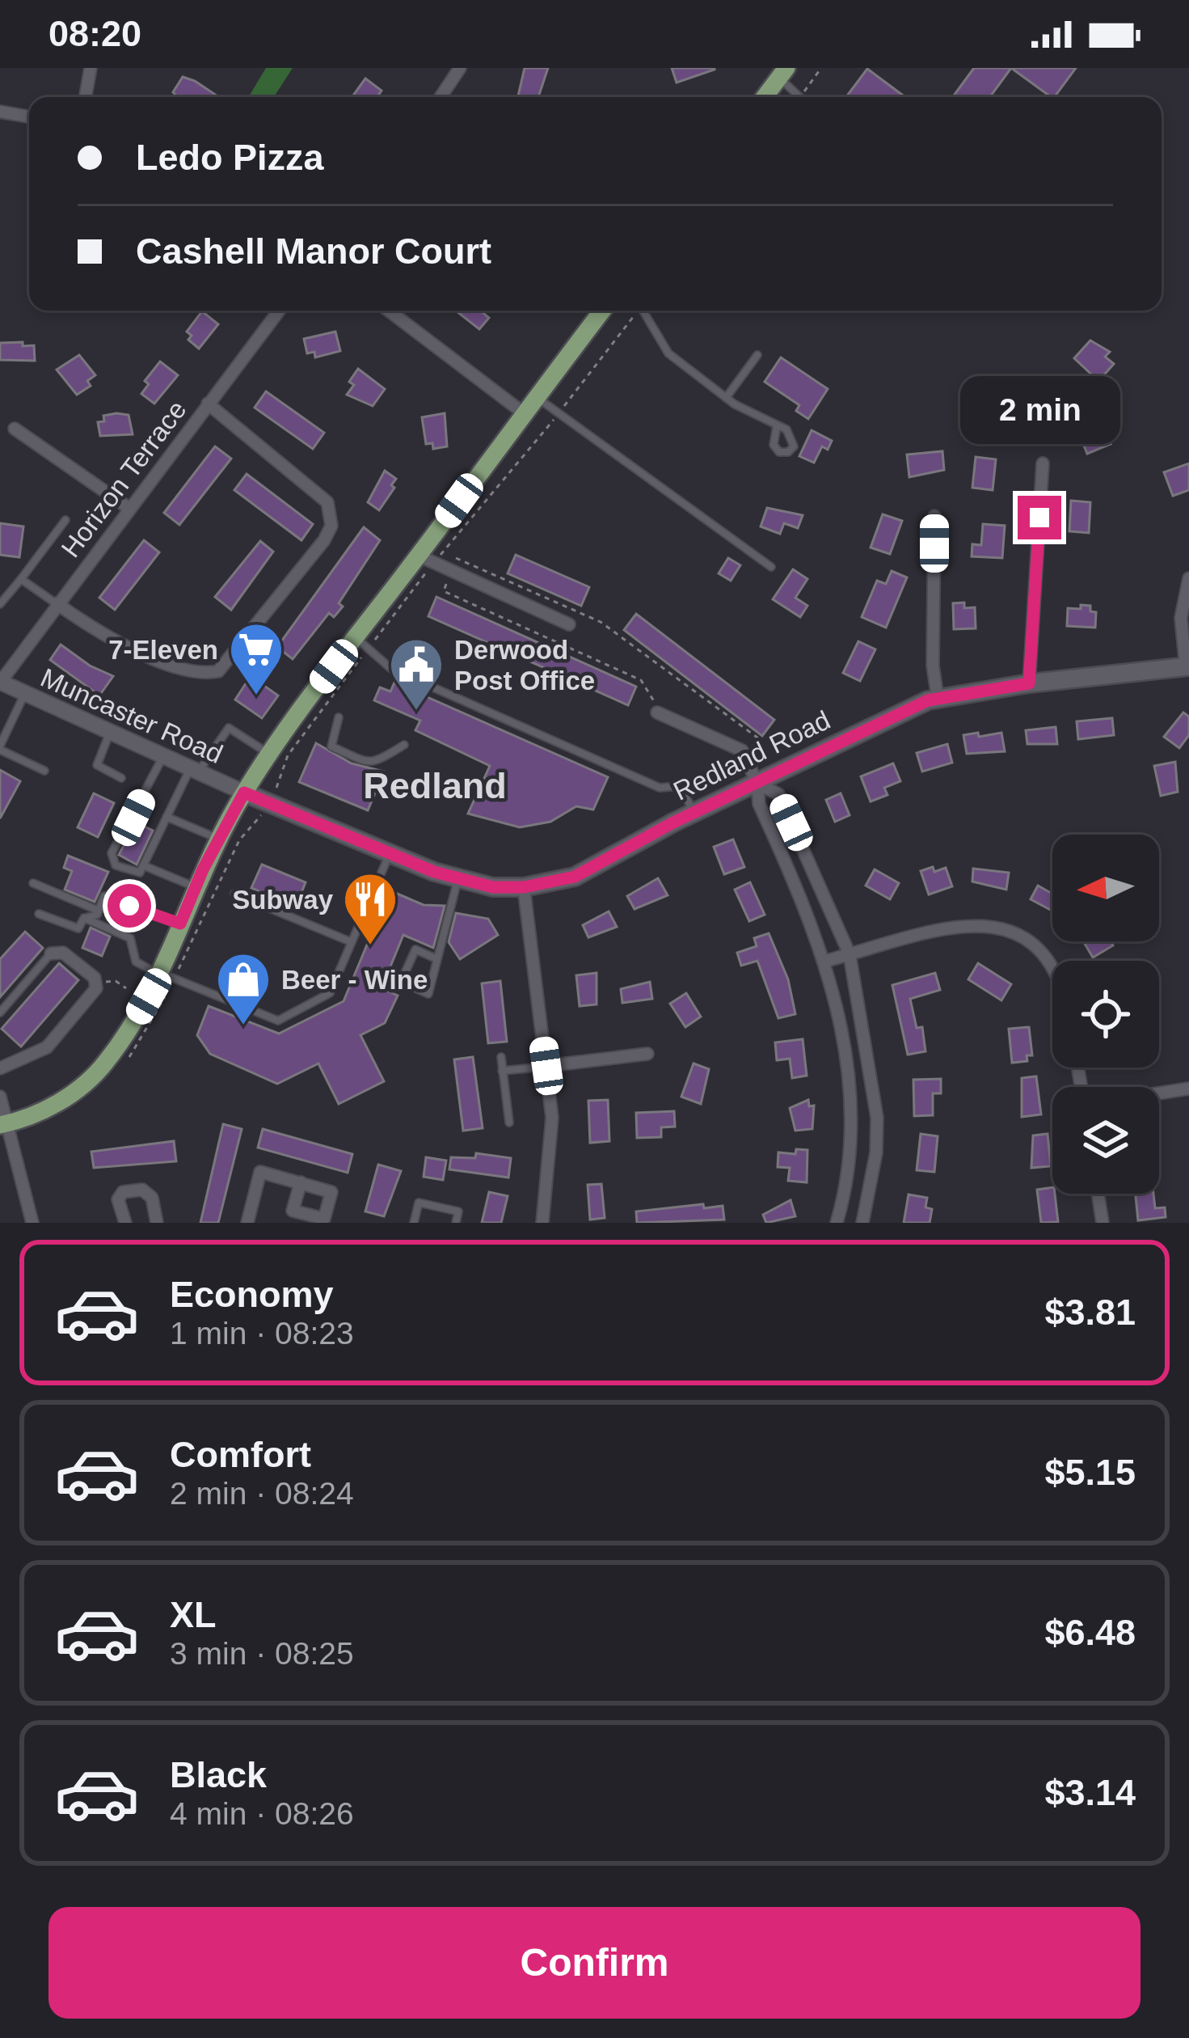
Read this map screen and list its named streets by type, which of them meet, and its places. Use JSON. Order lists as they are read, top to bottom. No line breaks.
{"streets":{"main road":["Redland Road"],"street":["Horizon Terrace","Muncaster Road"]},"crossings":[["Horizon Terrace","Muncaster Road"],["Muncaster Road","Redland Road"]],"districts":["Redland"],"places":{"supermarket":["7-Eleven"],"public building":["Derwood Post Office"],"restaurant":["Subway"],"shop":["Beer - Wine"]},"north":"left","page":{"status":"08:20","banner":["Ledo Pizza","Cashell Manor Court"],"bubble":"2 min","list":[{"name":"Economy","note":"1 min · 08:23","value":"$3.81"},{"name":"Comfort","note":"2 min · 08:24","value":"$5.15"},{"name":"XL","note":"3 min · 08:25","value":"$6.48"},{"name":"Black","note":"4 min · 08:26","value":"$3.14"}],"buttons":"Confirm"}}
